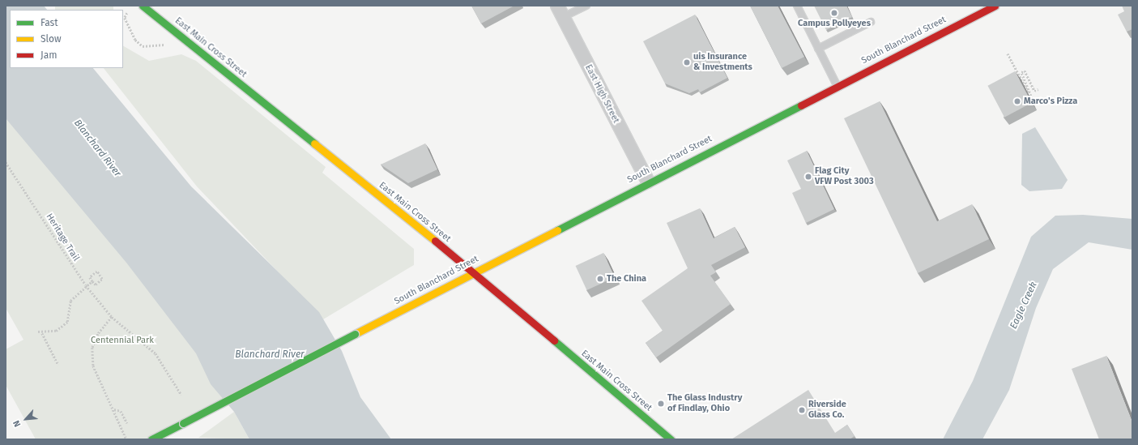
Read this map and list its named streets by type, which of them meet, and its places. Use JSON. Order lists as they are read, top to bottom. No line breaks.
{"streets":{"main road":["South Blanchard Street","East Main Cross Street"],"street":["East High Street"],"path":["Heritage Trail"]},"crossings":[["South Blanchard Street","East Main Cross Street"],["South Blanchard Street","East High Street"]],"water":["Blanchard River","Eagle Creek"],"parks":["Centennial Park"],"places":["Campus Pollyeyes","uis Insurance & Investments","Marco's Pizza","Flag City VFW Post 3003","The China","The Glass Industry of Findlay, Ohio","Riverside Glass Co."],"legend":["Fast","Slow","Jam"],"north":"bottom left"}
